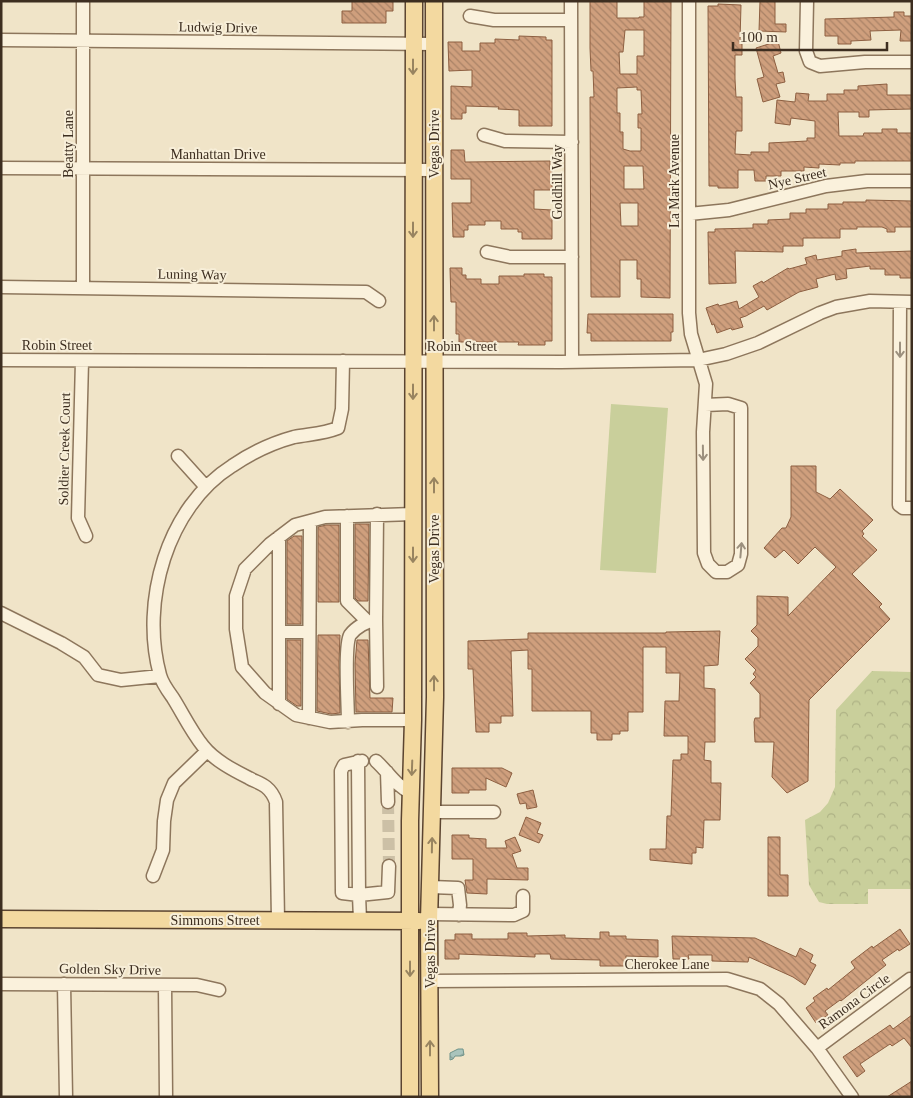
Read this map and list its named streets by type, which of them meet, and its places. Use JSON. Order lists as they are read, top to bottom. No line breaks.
{"streets":{"main road":["Vegas Drive","Simmons Street"],"street":["Ludwig Drive","Beatty Lane","Manhattan Drive","Nye Street","La Mark Avenue","Goldhill Way","Luning Way","Robin Street","Soldier Creek Court","Cherokee Lane","Golden Sky Drive","Ramona Circle"]},"crossings":[["Ludwig Drive","Beatty Lane"],["Ludwig Drive","Vegas Drive"],["Beatty Lane","Manhattan Drive"],["Beatty Lane","Luning Way"],["Vegas Drive","Manhattan Drive"],["Vegas Drive","Robin Street"],["Vegas Drive","Simmons Street"],["Vegas Drive","Cherokee Lane"],["Nye Street","La Mark Avenue"],["La Mark Avenue","Robin Street"],["Goldhill Way","Robin Street"],["Robin Street","Soldier Creek Court"],["Cherokee Lane","Ramona Circle"]],"scale_bar":"100 m"}
